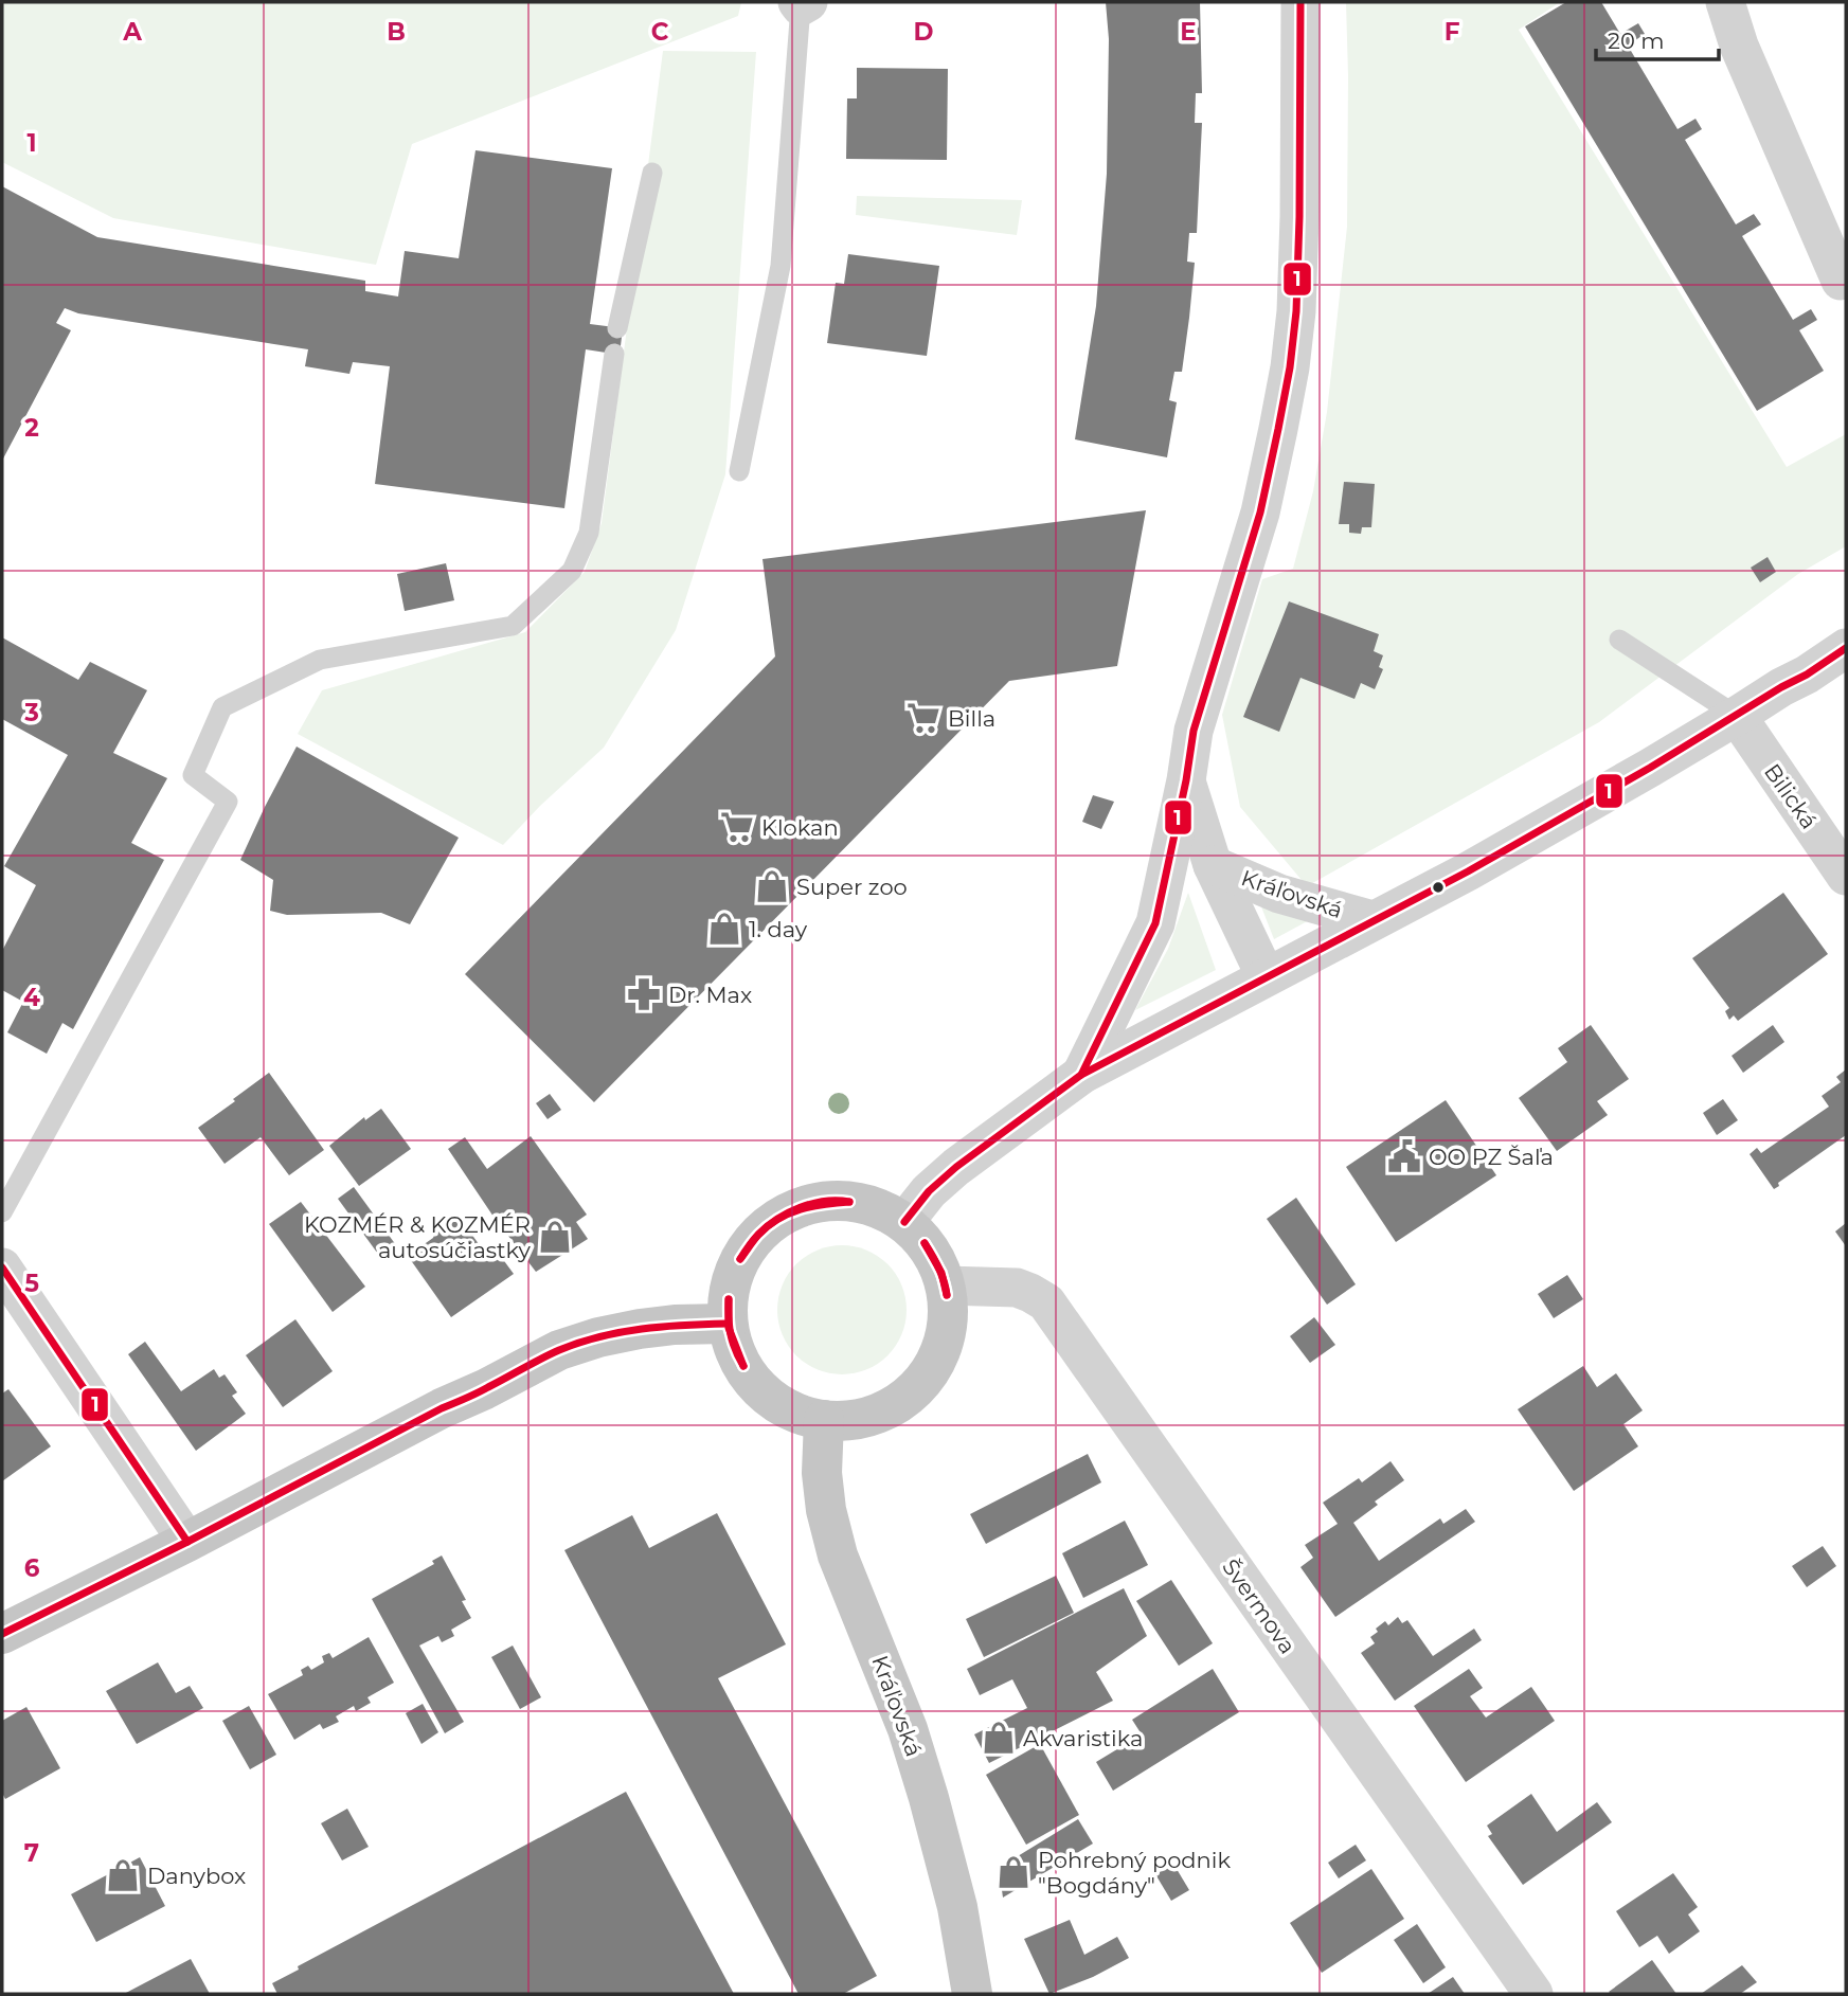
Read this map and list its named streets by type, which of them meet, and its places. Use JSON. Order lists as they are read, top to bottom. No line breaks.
{"streets":{"main road":["Kráľovská"],"street":["Bilická","Švermova"]},"crossings":[["Kráľovská","Švermova"]],"places":{"supermarket":["Billa","Klokan"],"shop":["Super zoo","1. day","KOZMÉR & KOZMÉR autosúčiastky","Akvaristika","Pohrebný podnik \"Bogdány\"","Danybox"],"pharmacy":["Dr. Max"],"public building":["OO PZ Šaľa"]},"lines":["transit line 1"],"scale_bar":"20 m","grid":{"columns":["A","B","C","D","E","F"],"rows":["1","2","3","4","5","6","7"]}}
